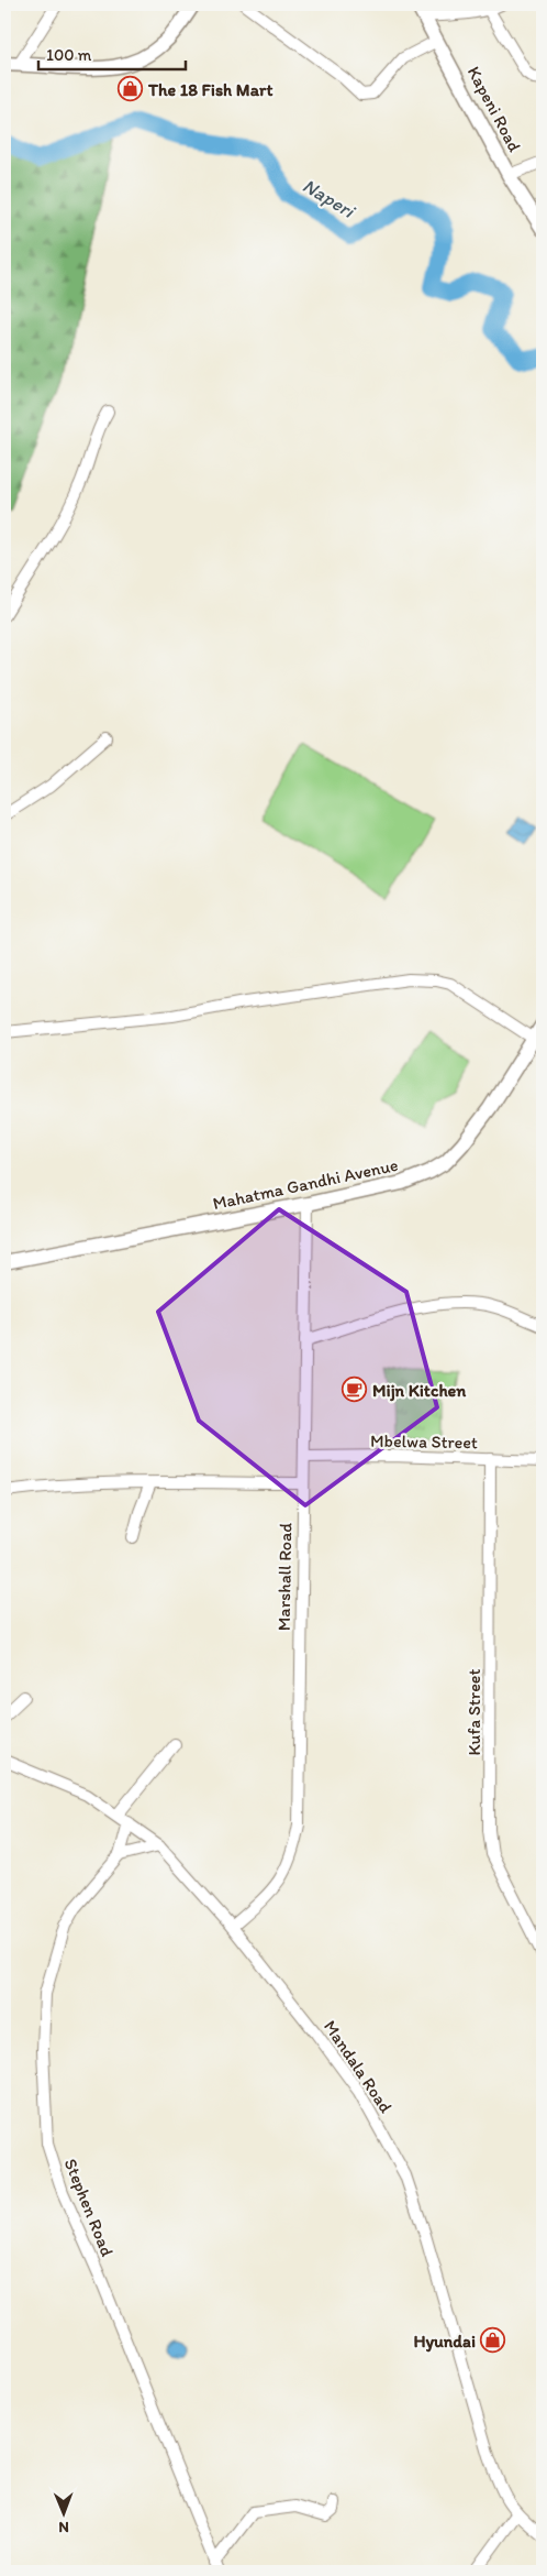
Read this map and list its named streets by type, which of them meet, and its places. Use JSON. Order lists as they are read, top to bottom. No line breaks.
{"streets":{"main road":["Kapeni Road","Mahatma Gandhi Avenue"],"street":["Mbelwa Street","Marshall Road","Kufa Street","Mandala Road","Stephen Road"]},"crossings":[["Mahatma Gandhi Avenue","Marshall Road"],["Mbelwa Street","Marshall Road"],["Mbelwa Street","Kufa Street"],["Marshall Road","Mandala Road"],["Mandala Road","Stephen Road"]],"water":["Naperi"],"places":{"shop":["The 18 Fish Mart","Hyundai"],"cafe":["Mijn Kitchen"]},"scale_bar":"100 m","north":"bottom"}
